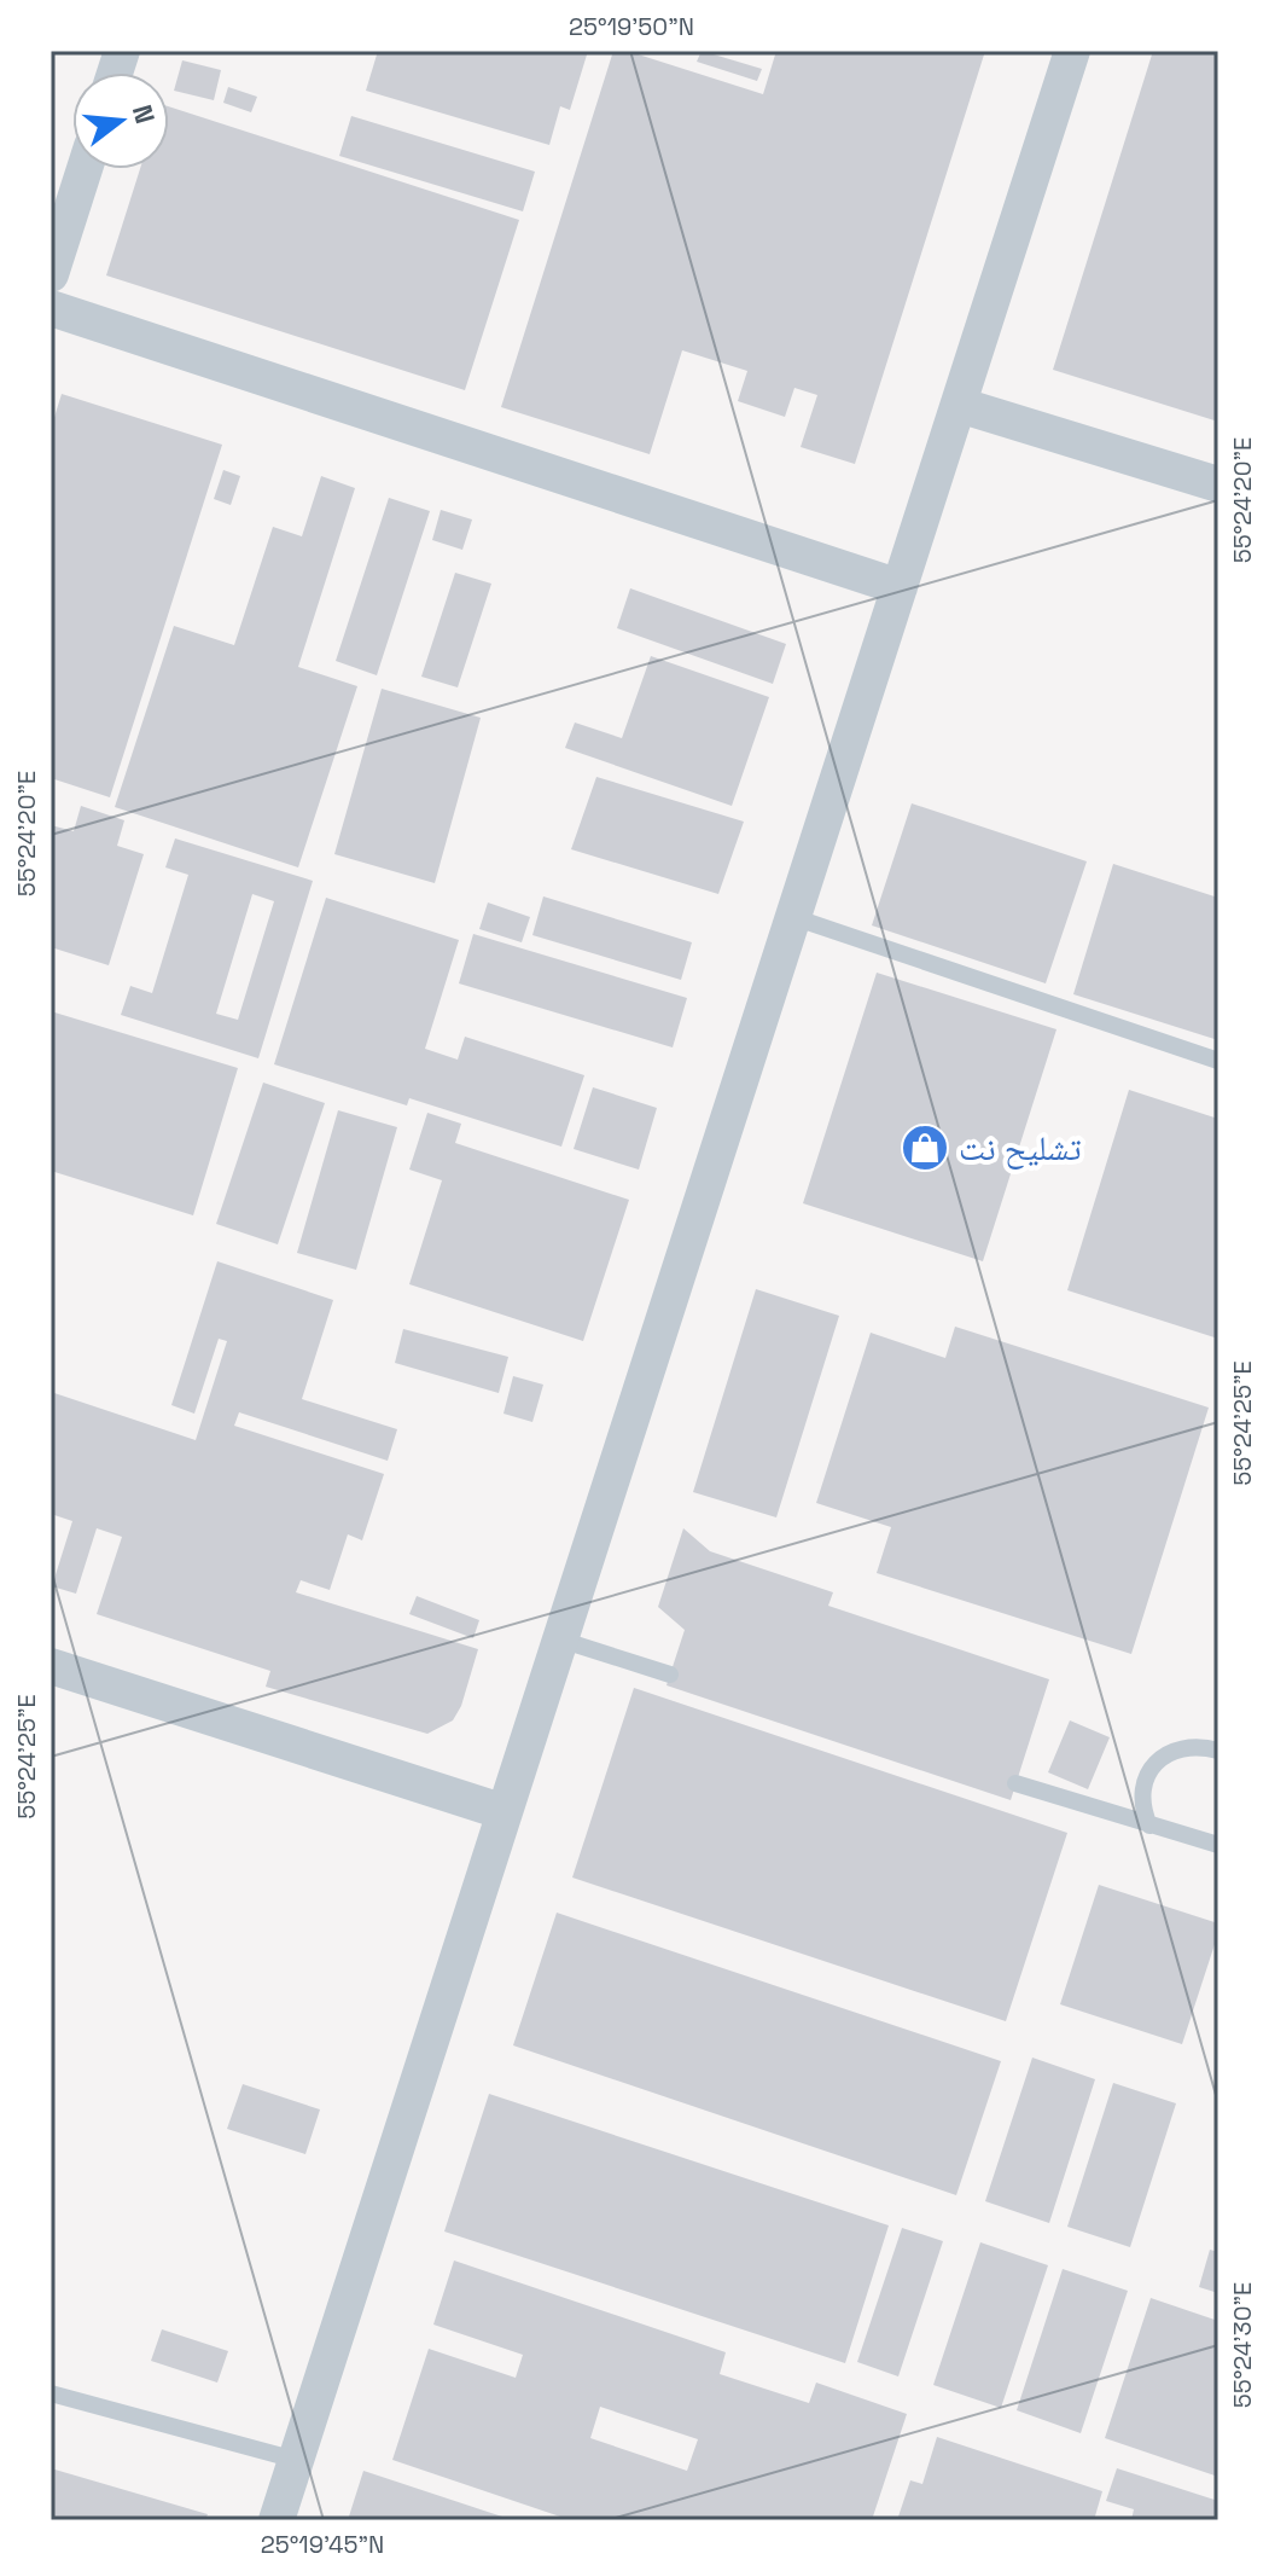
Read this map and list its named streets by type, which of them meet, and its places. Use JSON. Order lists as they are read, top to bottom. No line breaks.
{"places":{"shop":["تشليح نت"]},"north":"right","coordinates":["25°19'50\"N","55°24'20\"E","55°24'25\"E","55°24'30\"E","25°19'45\"N"]}
